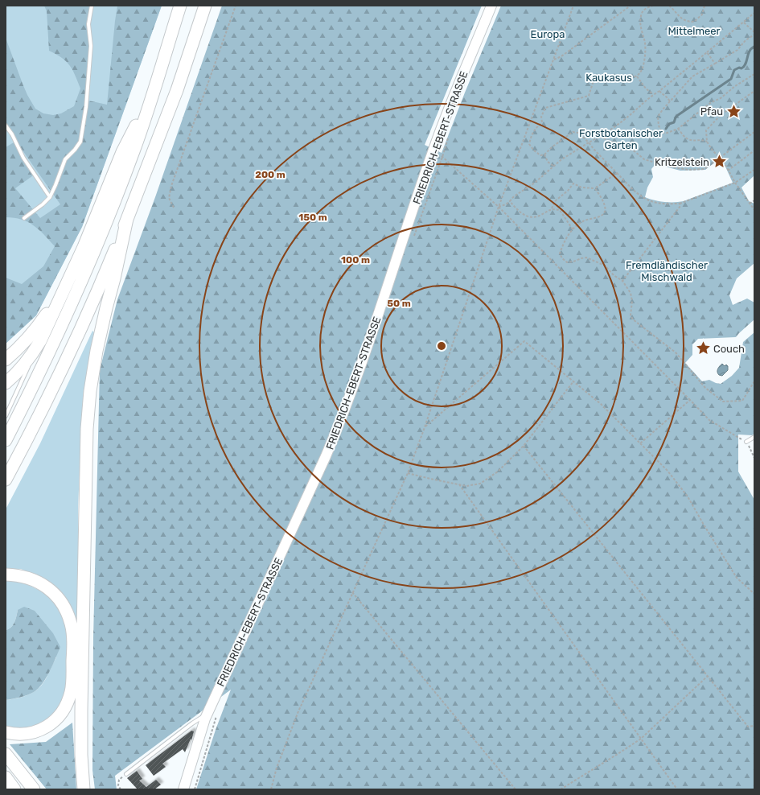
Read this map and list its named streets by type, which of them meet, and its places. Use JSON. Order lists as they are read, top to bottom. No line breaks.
{"streets":{"main road":["FRIEDRICH-EBERT-STRASSE"]},"parks":["Mittelmeer","Europa","Kaukasus","Forstbotanischer Garten","Fremdländischer Mischwald"],"places":{"place":["Pfau","Kritzelstein","Couch"]},"rings":["200 m","150 m","100 m","50 m"]}
